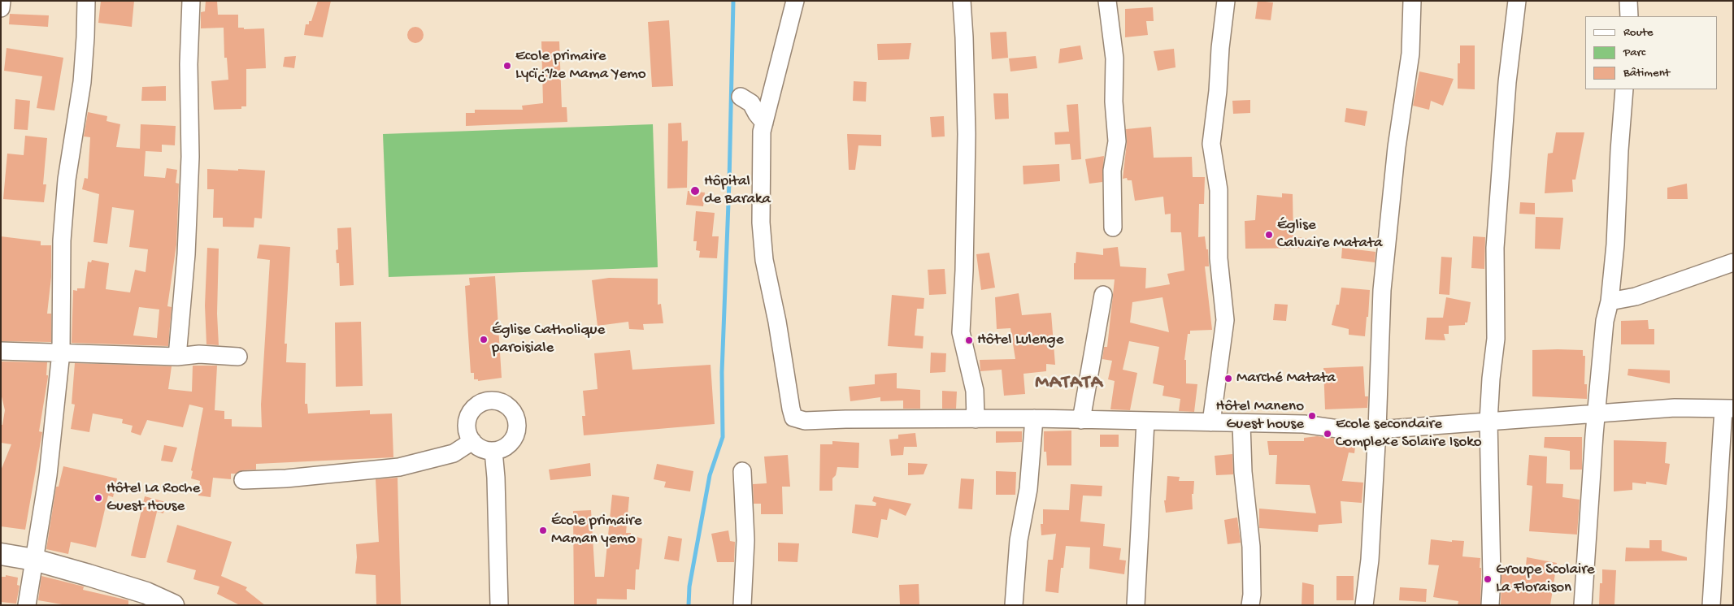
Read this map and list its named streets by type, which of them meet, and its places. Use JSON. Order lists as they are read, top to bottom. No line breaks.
{"districts":["MATATA"],"places":["Ecole primaire Lycï¿½e Mama Yemo","Hôpital de Baraka","Église Calvaire Matata","Église Catholique paroisiale","Hôtel Lulenge","Marché Matata","Hôtel Maneno Guest house","Ecole secondaire Complexe Solaire Isoko","Hôtel La Roche Guest House","École primaire Maman yemo","Groupe Scolaire La Floraison"],"legend":["Route","Parc","Bâtiment"]}
